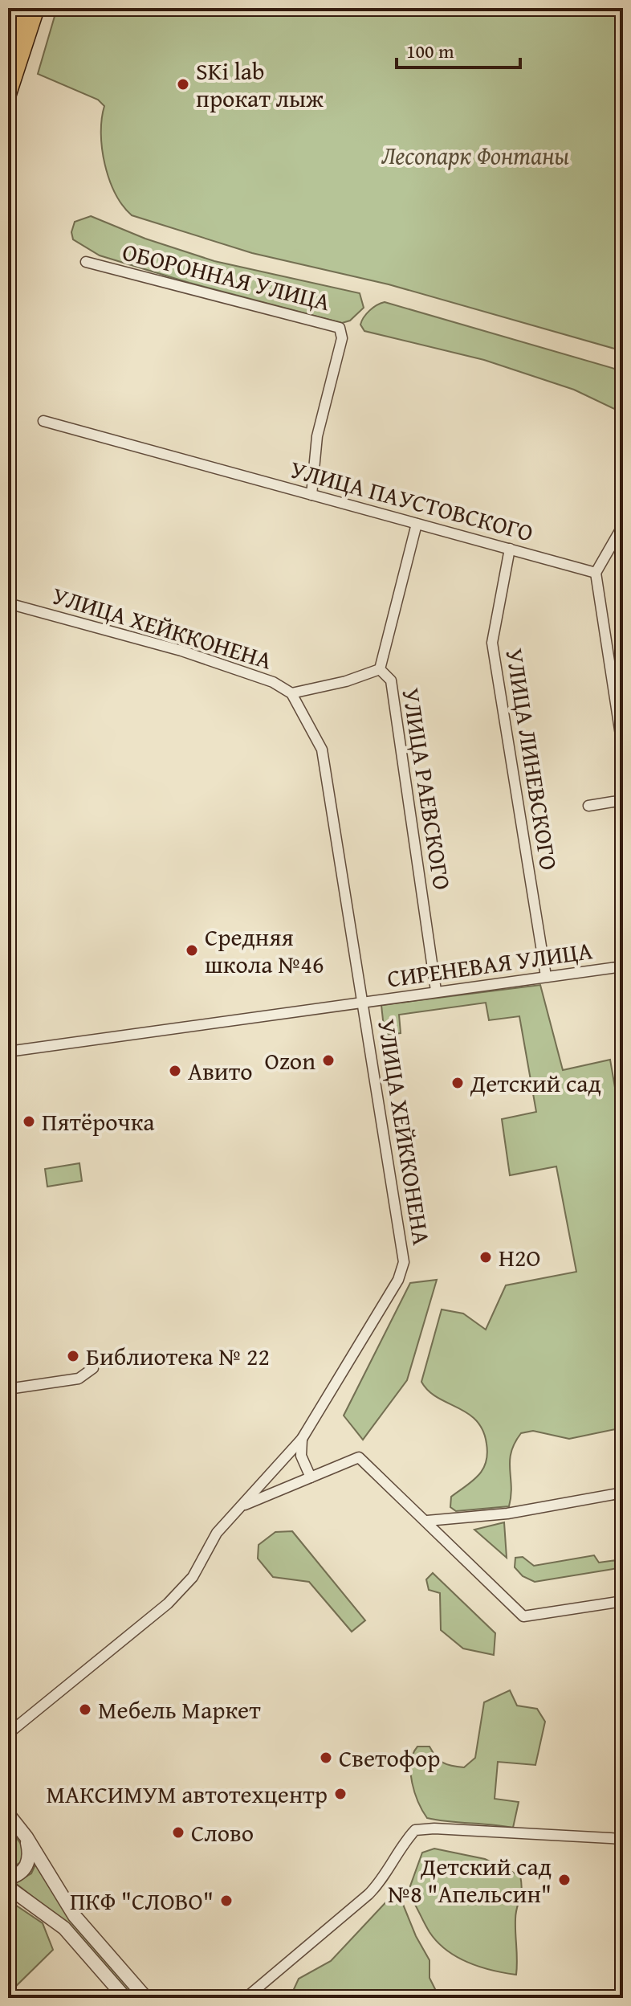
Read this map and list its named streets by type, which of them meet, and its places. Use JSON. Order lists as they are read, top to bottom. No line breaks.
{"streets":{"street":["ОБОРОННАЯ УЛИЦА","УЛИЦА ПАУСТОВСКОГО","УЛИЦА ХЕЙККОНЕНА","УЛИЦА ЛИНЕВСКОГО","УЛИЦА РАЕВСКОГО","СИРЕНЕВАЯ УЛИЦА"]},"crossings":[["ОБОРОННАЯ УЛИЦА","УЛИЦА ПАУСТОВСКОГО"],["УЛИЦА ПАУСТОВСКОГО","УЛИЦА ЛИНЕВСКОГО"],["УЛИЦА ПАУСТОВСКОГО","УЛИЦА РАЕВСКОГО"],["УЛИЦА ХЕЙККОНЕНА","СИРЕНЕВАЯ УЛИЦА"],["УЛИЦА ЛИНЕВСКОГО","СИРЕНЕВАЯ УЛИЦА"],["УЛИЦА РАЕВСКОГО","СИРЕНЕВАЯ УЛИЦА"]],"parks":["Лесопарк Фонтаны"],"places":["SKi lab прокат лыж","Средняя школа №46","Ozon","Авито","Детский сад","Пятёрочка","H2O","Библиотека № 22","Мебель Маркет","Светофор","МАКСИМУМ автотехцентр","Слово","Детский сад №8 \"Апельсин\"","ПКФ \"СЛОВО\""],"scale_bar":"100 m"}
